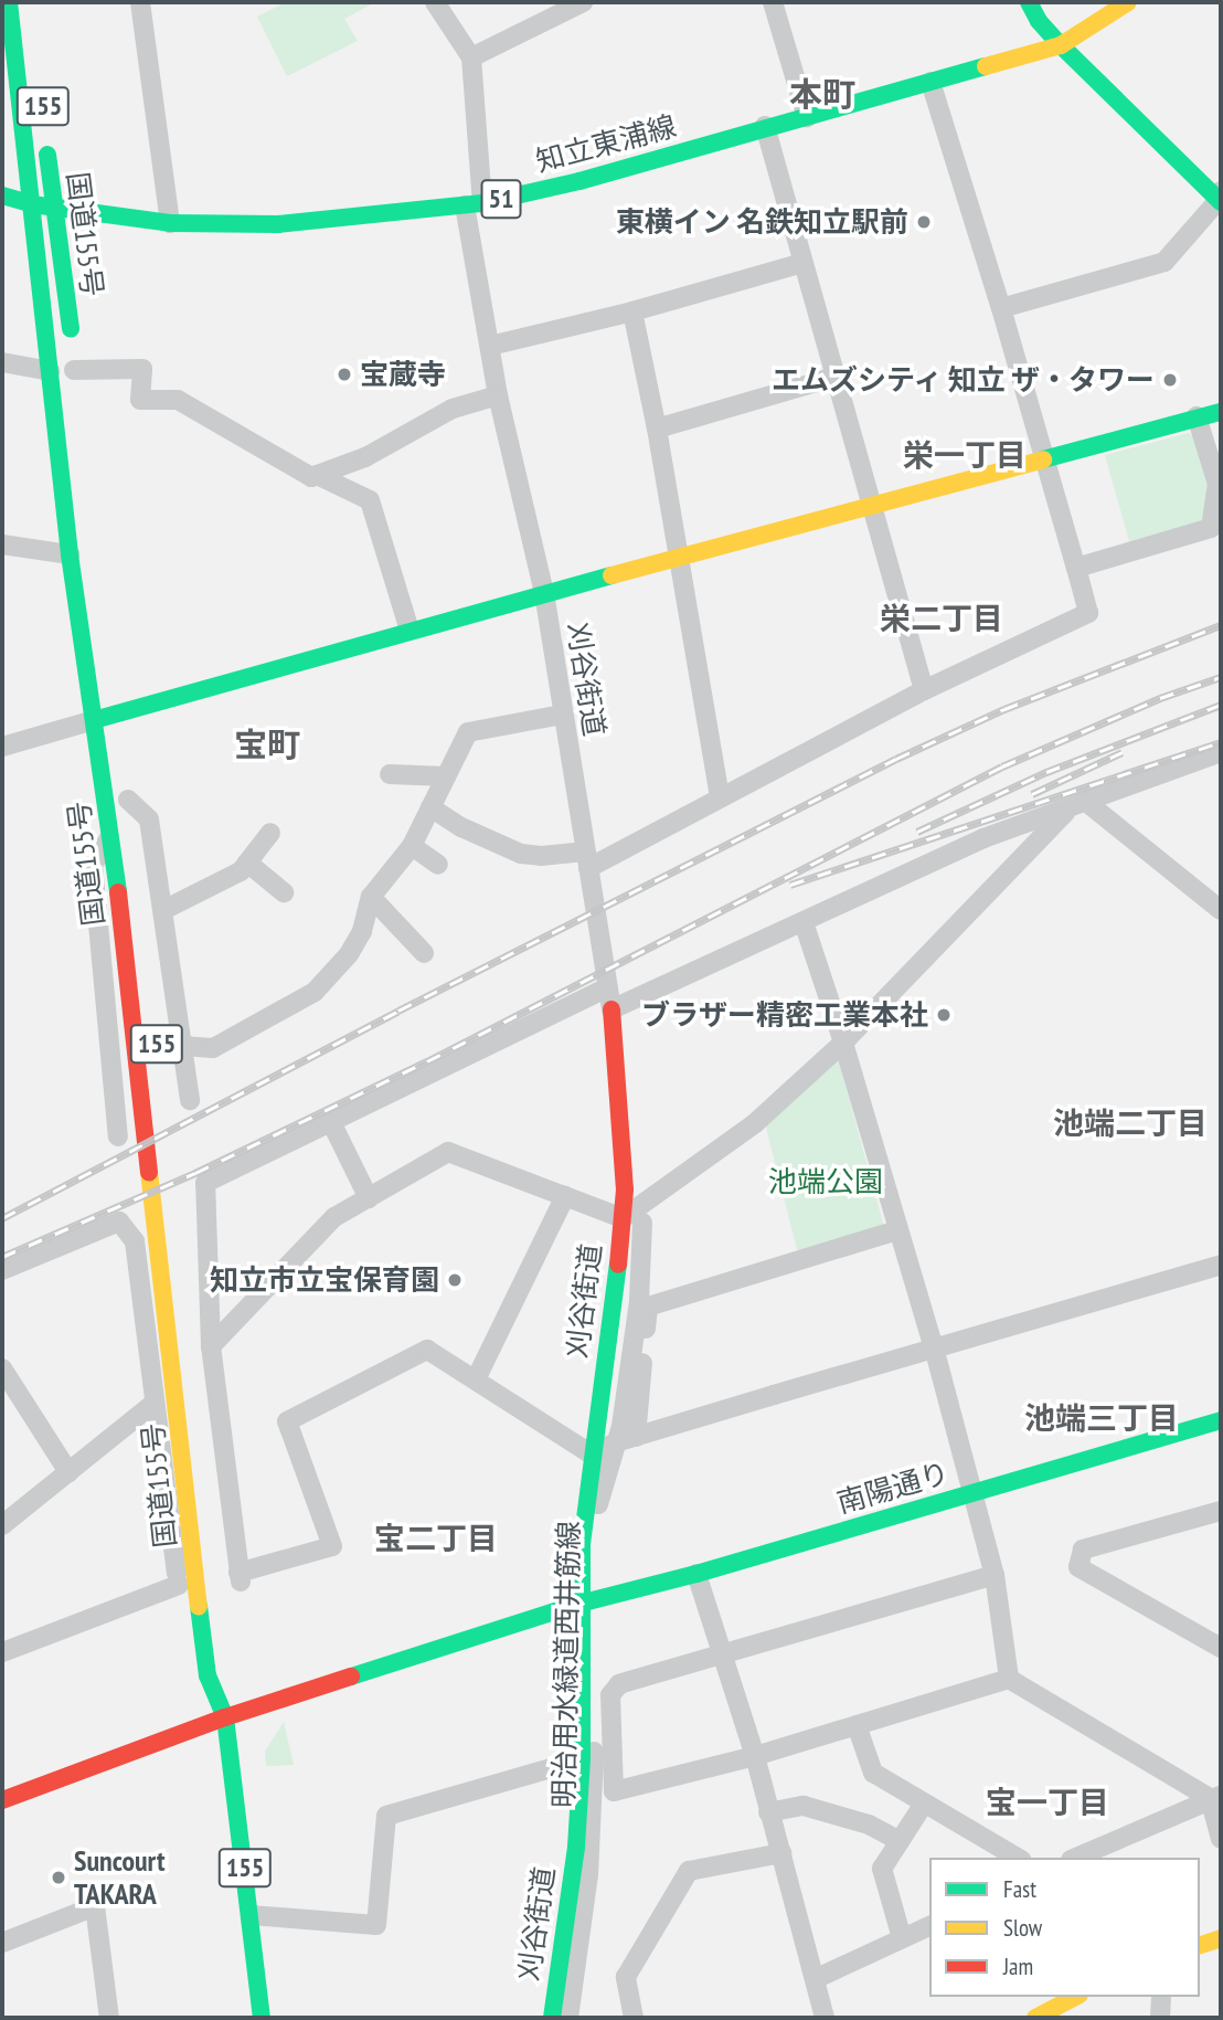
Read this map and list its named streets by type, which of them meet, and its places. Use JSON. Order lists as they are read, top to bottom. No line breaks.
{"streets":{"main road":["155","知立東浦線","51","国道155号","刈谷街道","南陽通り"],"street":["明治用水緑道西井筋線"]},"crossings":[["知立東浦線","国道155号"],["知立東浦線","刈谷街道"],["国道155号","南陽通り"],["刈谷街道","南陽通り"],["刈谷街道","明治用水緑道西井筋線"],["南陽通り","明治用水緑道西井筋線"]],"districts":["本町","栄一丁目","栄二丁目","宝町","池端二丁目","池端三丁目","宝二丁目","宝一丁目"],"parks":["池端公園"],"places":["東横イン 名鉄知立駅前","宝蔵寺","エムズシティ 知立 ザ・タワー","ブラザー精密工業本社","知立市立宝保育園","Suncourt TAKARA"],"legend":["Fast","Slow","Jam"]}
